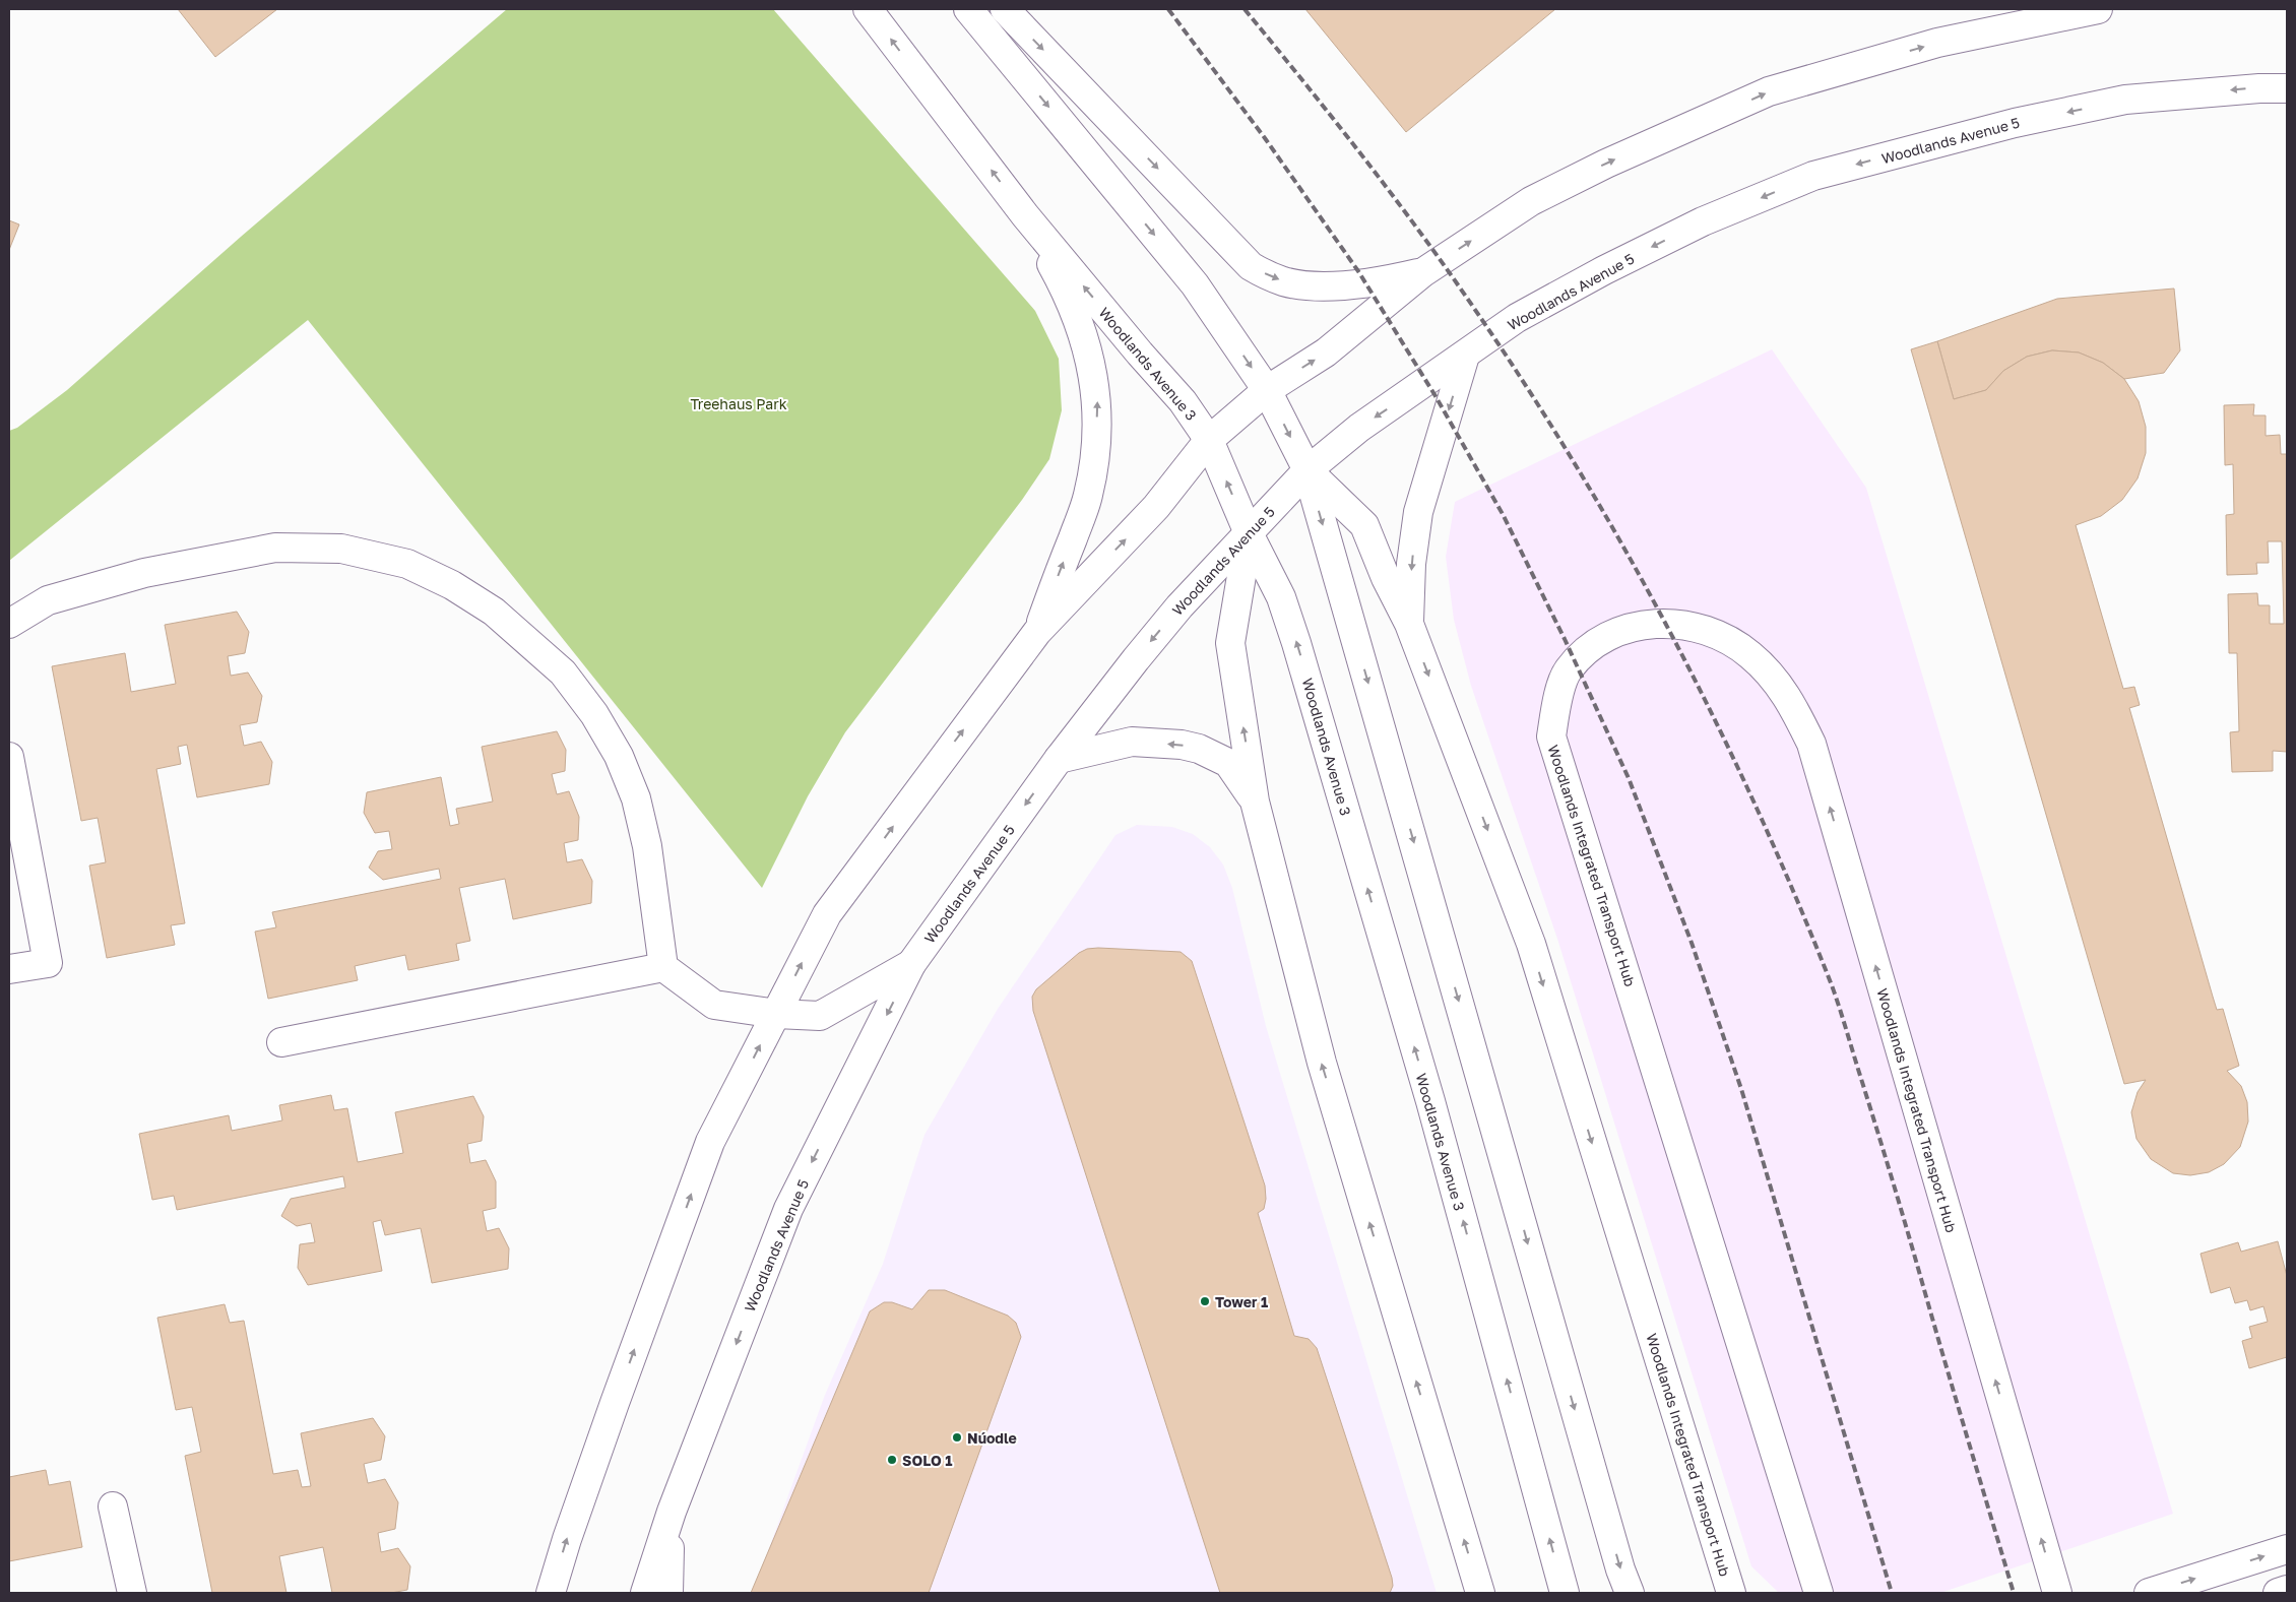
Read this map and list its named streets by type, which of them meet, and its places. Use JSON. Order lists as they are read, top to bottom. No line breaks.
{"streets":{"main road":["Woodlands Avenue 5","Woodlands Avenue 3","Woodlands Integrated Transport Hub"]},"crossings":[["Woodlands Avenue 5","Woodlands Avenue 3"],["Woodlands Avenue 5","Woodlands Integrated Transport Hub"]],"parks":["Treehaus Park"],"places":["Tower 1","Núodle","SOLO 1"]}
